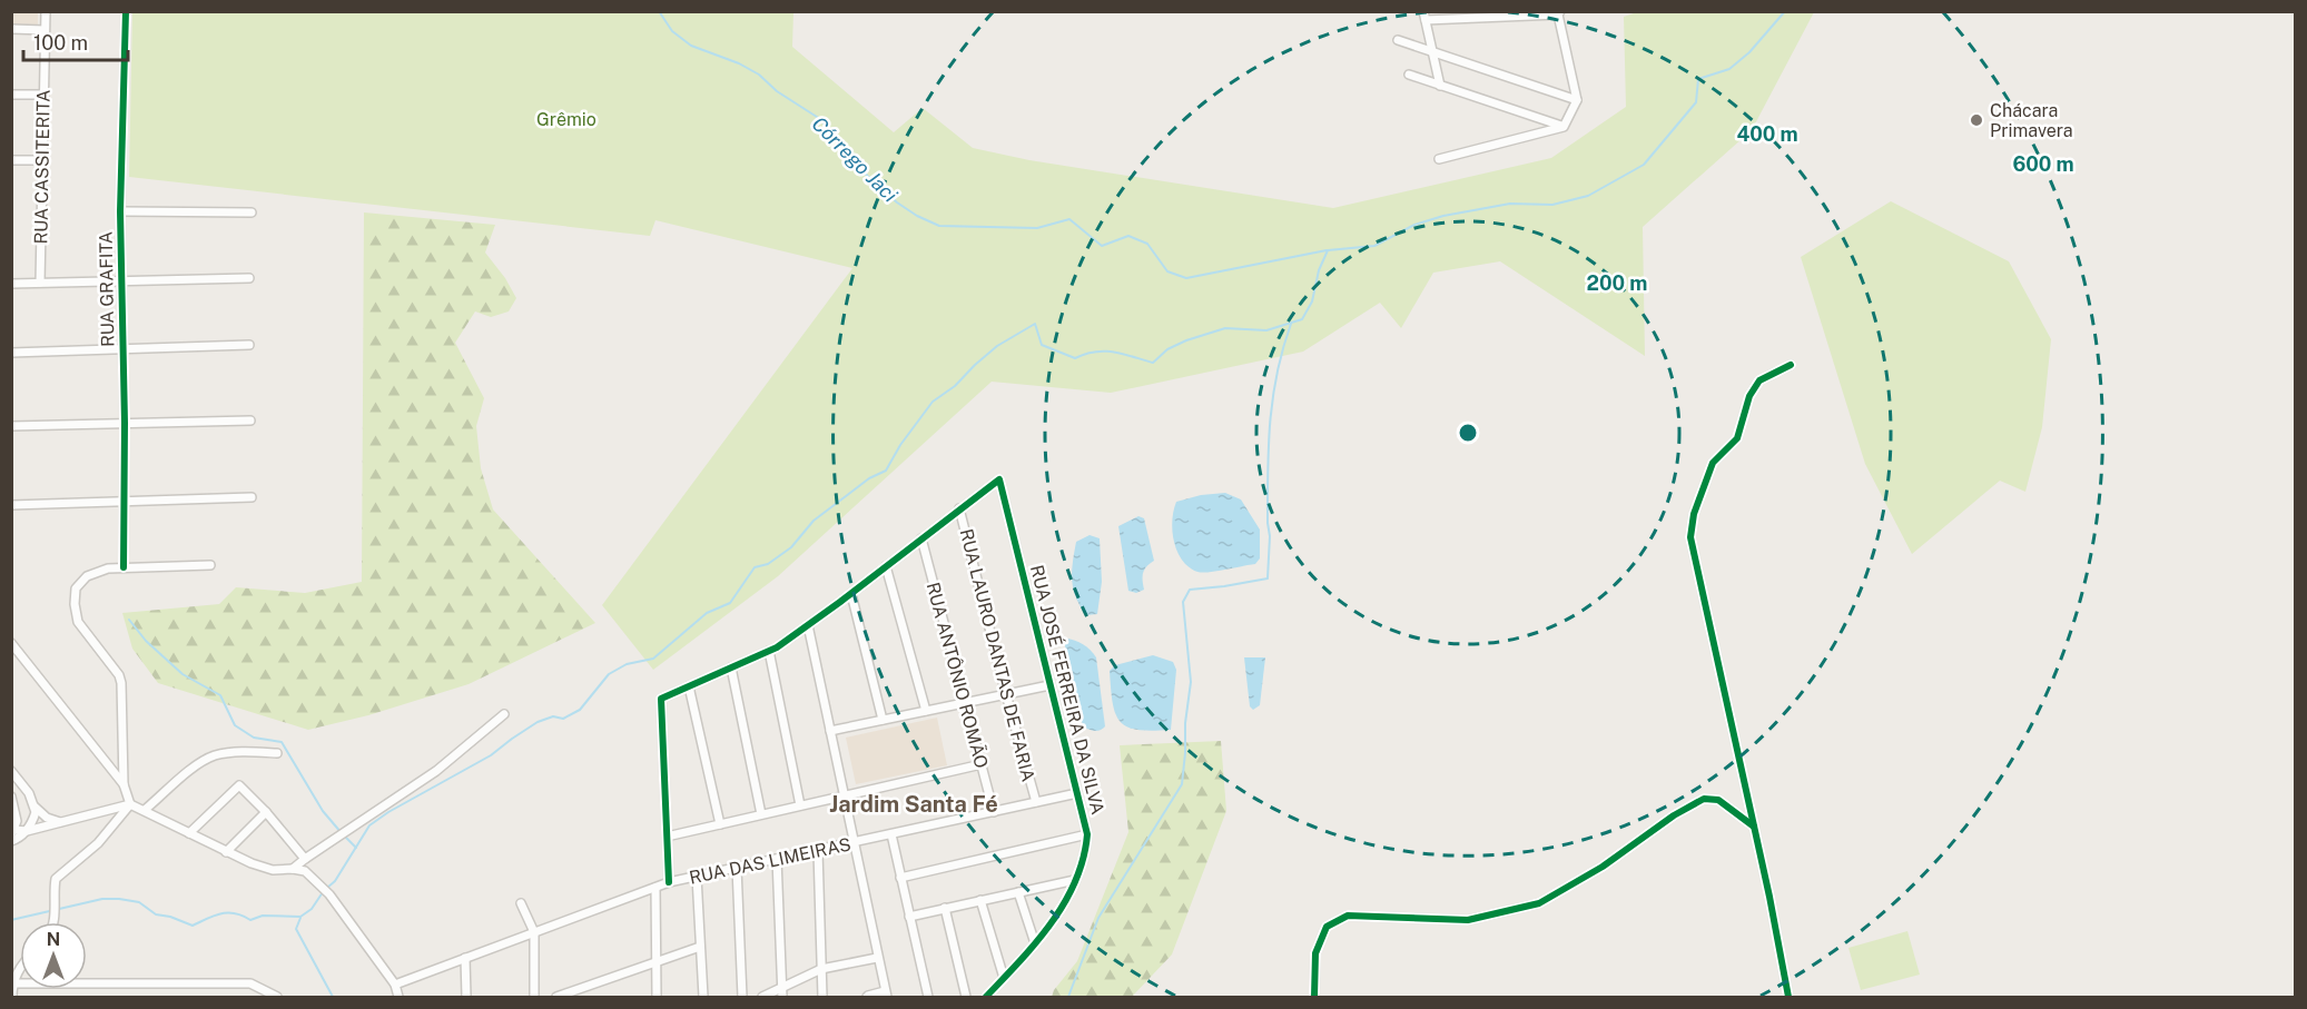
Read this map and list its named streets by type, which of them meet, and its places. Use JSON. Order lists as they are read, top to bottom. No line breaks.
{"streets":{"street":["RUA CASSITERITA","RUA GRAFITA","RUA LAURO DANTAS DE FARIA","RUA ANTÔNIO ROMÃO","RUA JOSÉ FERREIRA DA SILVA","RUA DAS LIMEIRAS"]},"crossings":[["RUA LAURO DANTAS DE FARIA","RUA JOSÉ FERREIRA DA SILVA"],["RUA LAURO DANTAS DE FARIA","RUA DAS LIMEIRAS"],["RUA ANTÔNIO ROMÃO","RUA DAS LIMEIRAS"],["RUA JOSÉ FERREIRA DA SILVA","RUA DAS LIMEIRAS"]],"districts":["Jardim Santa Fé"],"water":["Córrego Jaci"],"parks":["Grêmio"],"places":["Chácara Primavera"],"scale_bar":"100 m","north":"top","rings":["400 m","600 m","200 m"]}
